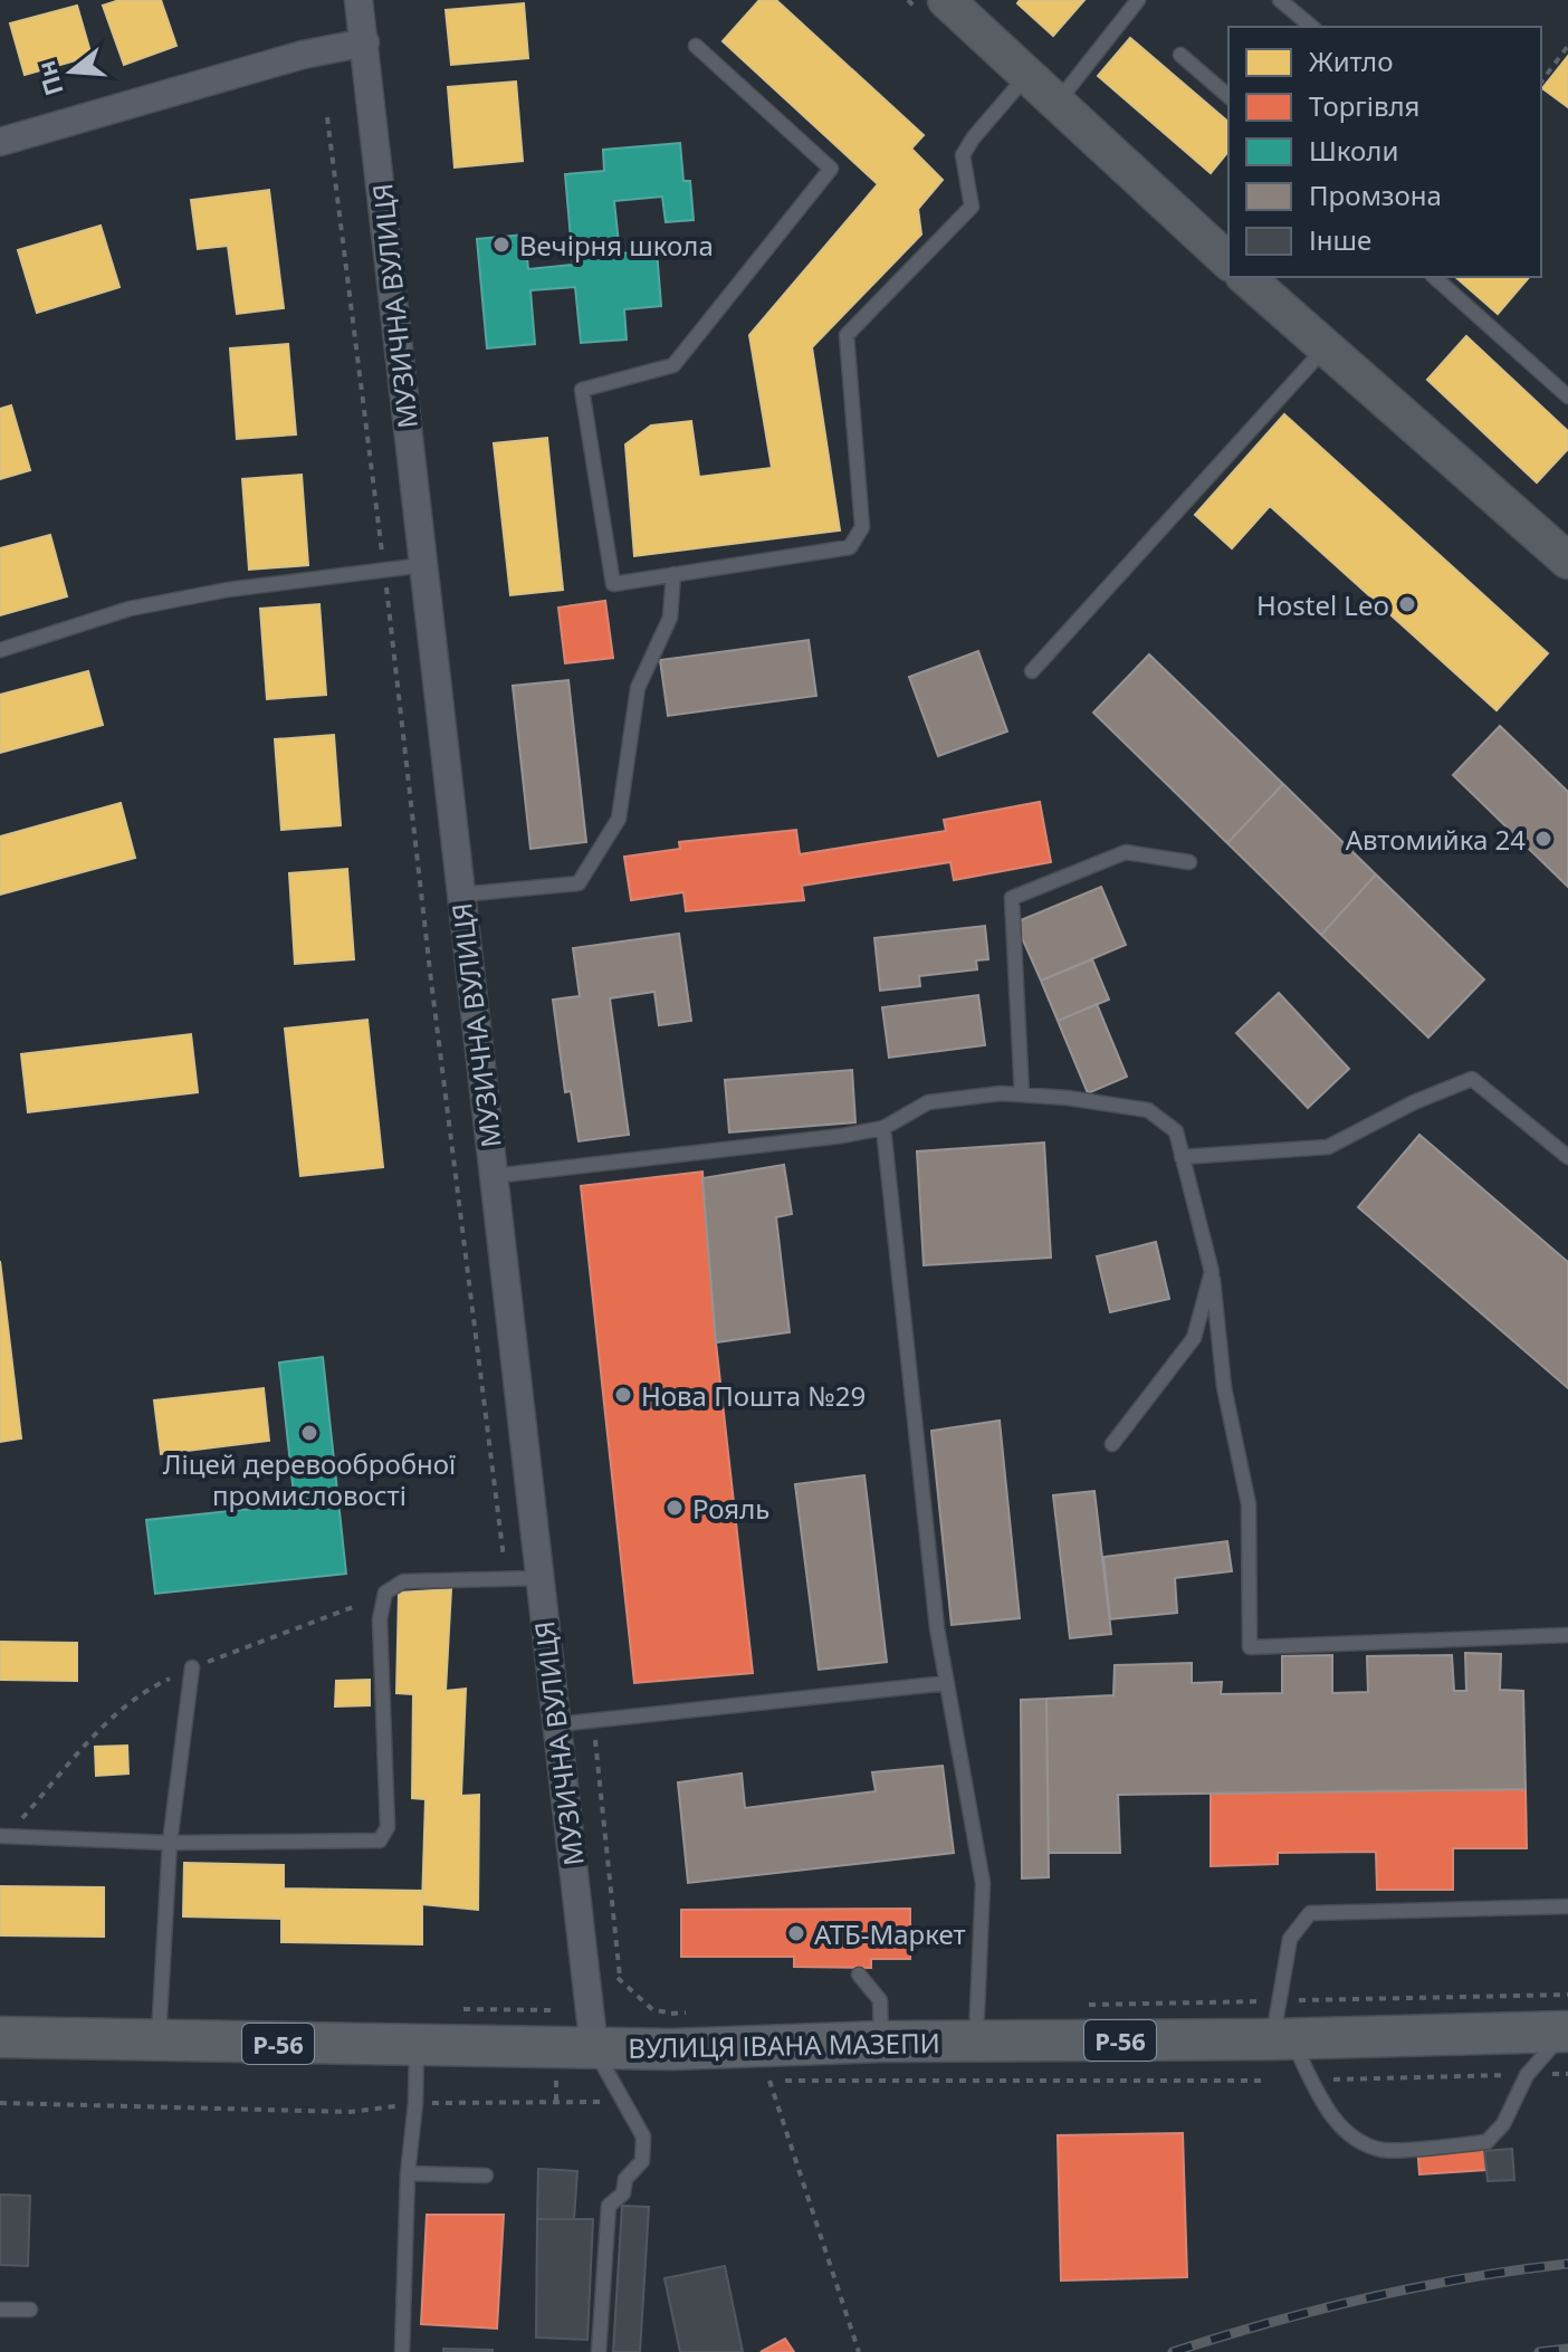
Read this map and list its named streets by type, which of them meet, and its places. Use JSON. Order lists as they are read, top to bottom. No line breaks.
{"streets":{"main road":["Р-56","ВУЛИЦЯ ІВАНА МАЗЕПИ"],"street":["МУЗИЧНА ВУЛИЦЯ"]},"crossings":[["МУЗИЧНА ВУЛИЦЯ","ВУЛИЦЯ ІВАНА МАЗЕПИ"]],"places":["Вечірня школа","Hostel Leo","Автомийка 24","Нова Пошта №29","Ліцей деревообробної промисловості","Рояль","АТБ-Маркет"],"legend":["Житло","Торгівля","Школи","Промзона","Інше"],"north":"left"}
